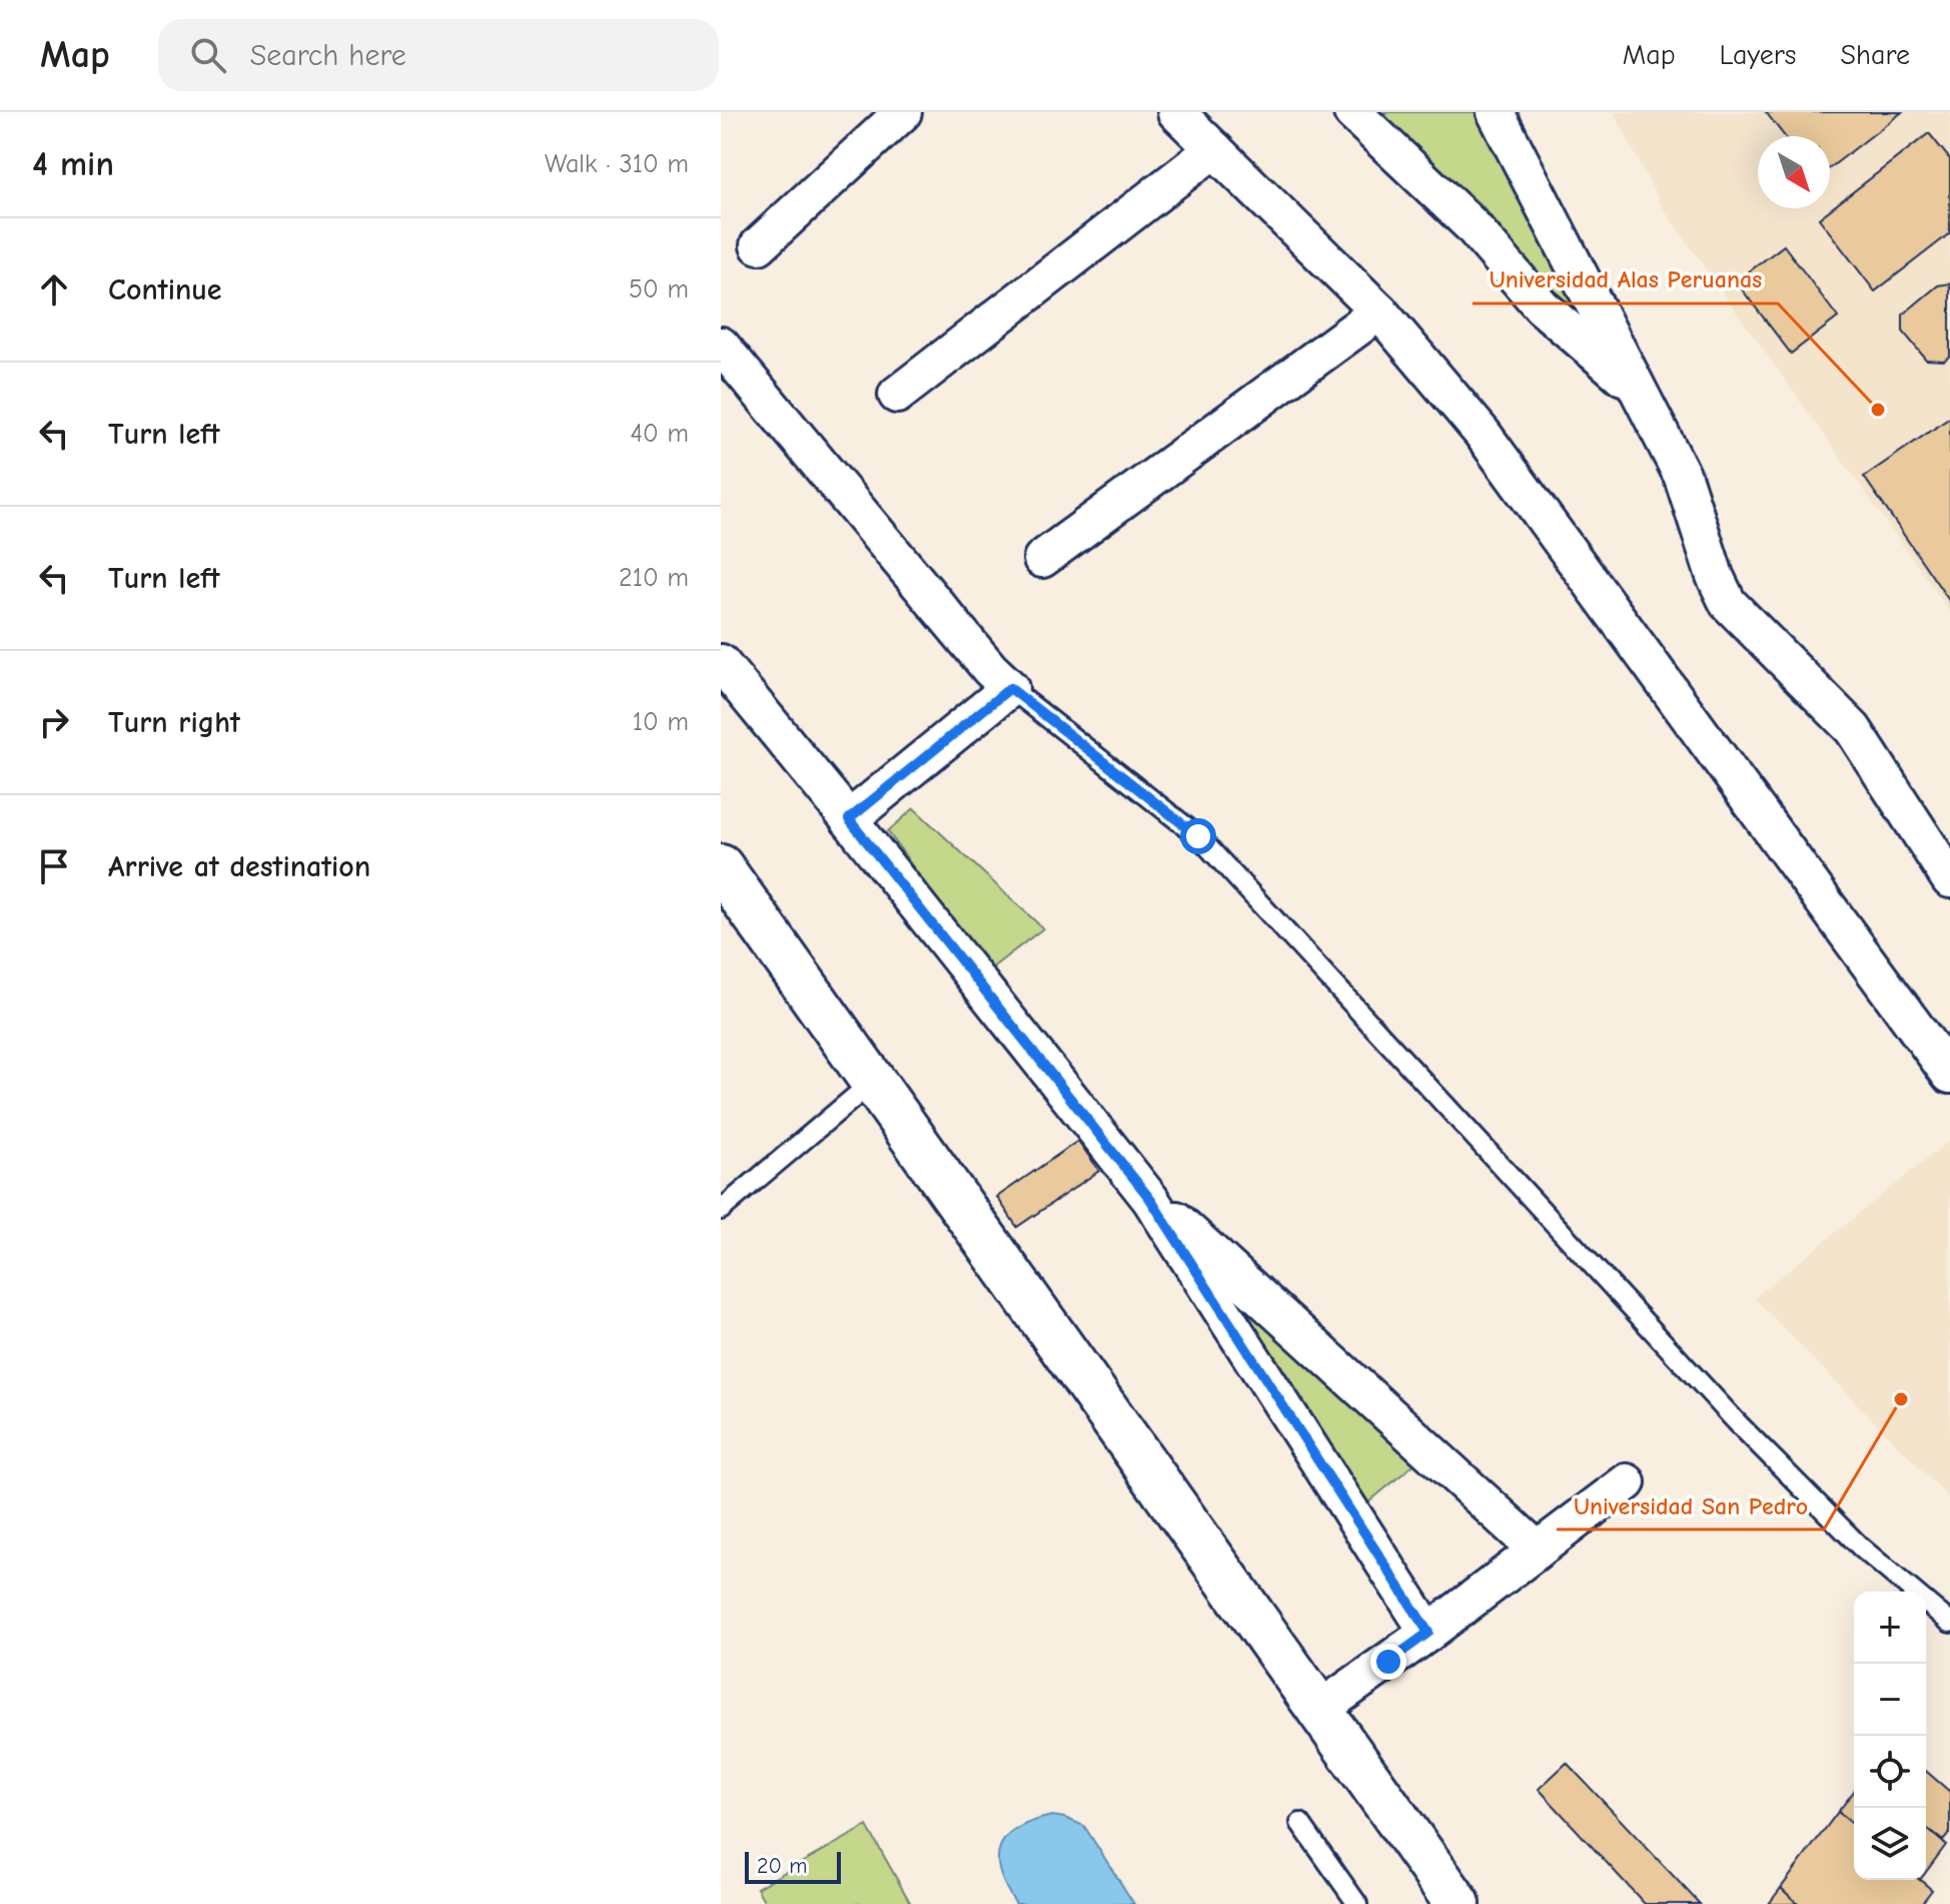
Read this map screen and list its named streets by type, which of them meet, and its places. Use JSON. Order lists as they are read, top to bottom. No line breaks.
{"places":["Universidad Alas Peruanas","Universidad San Pedro"],"scale_bar":"20 m","north":"bottom right","page":{"header":"Map","search":"Search here","nav":["Map","Layers","Share"],"heading":["4 min","Walk · 310 m"],"list":[["Continue","50 m"],["Turn left","40 m"],["Turn left","210 m"],["Turn right","10 m"],"Arrive at destination"],"map_buttons":["+","−"],"scale":"20 m"}}
